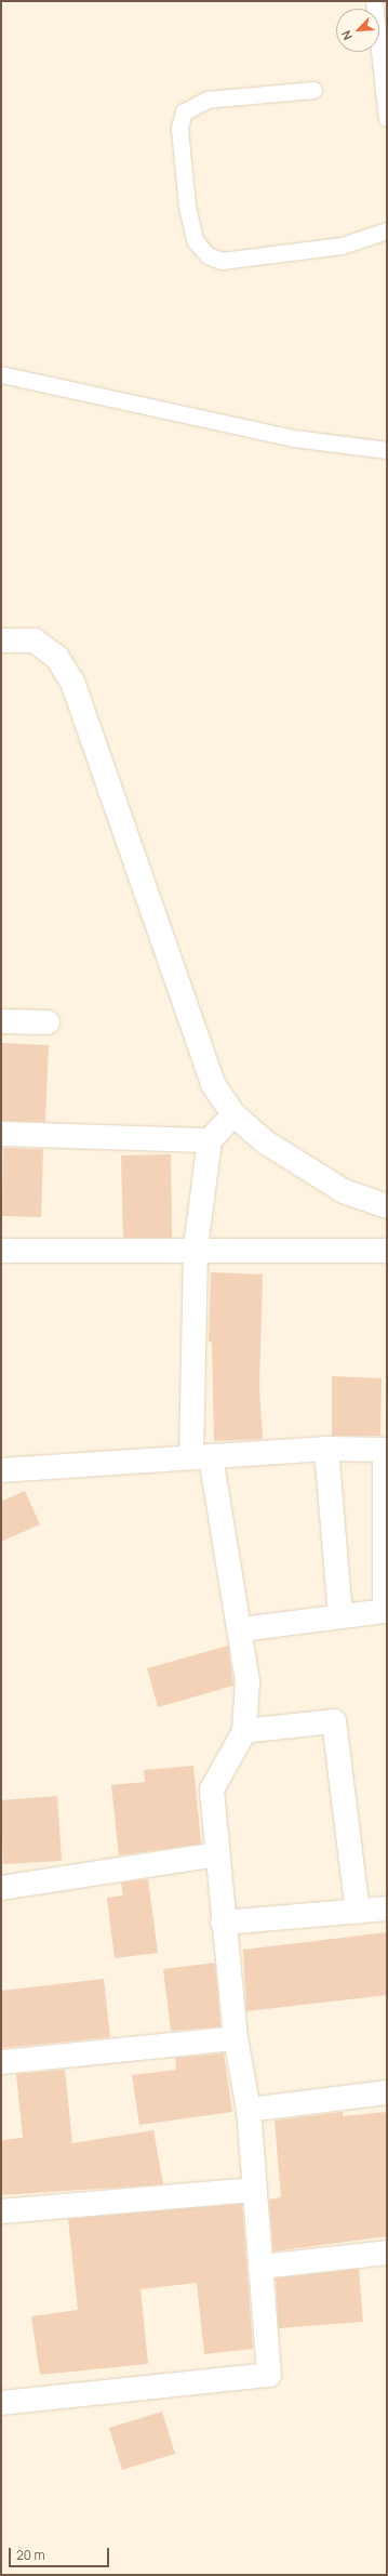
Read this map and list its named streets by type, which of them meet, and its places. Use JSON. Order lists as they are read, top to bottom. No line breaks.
{"scale_bar":"20 m","north":"bottom left"}
